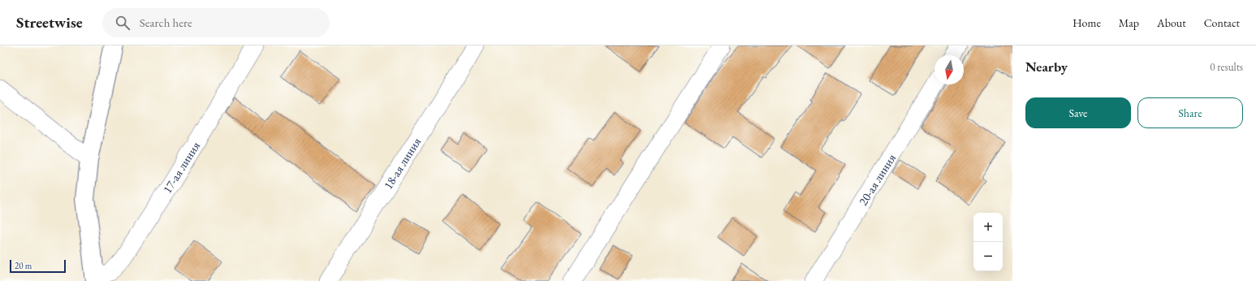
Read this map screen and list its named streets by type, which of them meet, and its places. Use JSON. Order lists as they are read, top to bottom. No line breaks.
{"streets":{"street":["18-ая линия","17-ая линия","20-ая линия"]},"scale_bar":"20 m","north":"bottom","page":{"header":"Streetwise","search":"Search here","nav":["Home","Map","About","Contact"],"heading":["Nearby","0 results"],"buttons":["Save","Share"],"map_buttons":["+","−"],"scale":"20 m"}}
